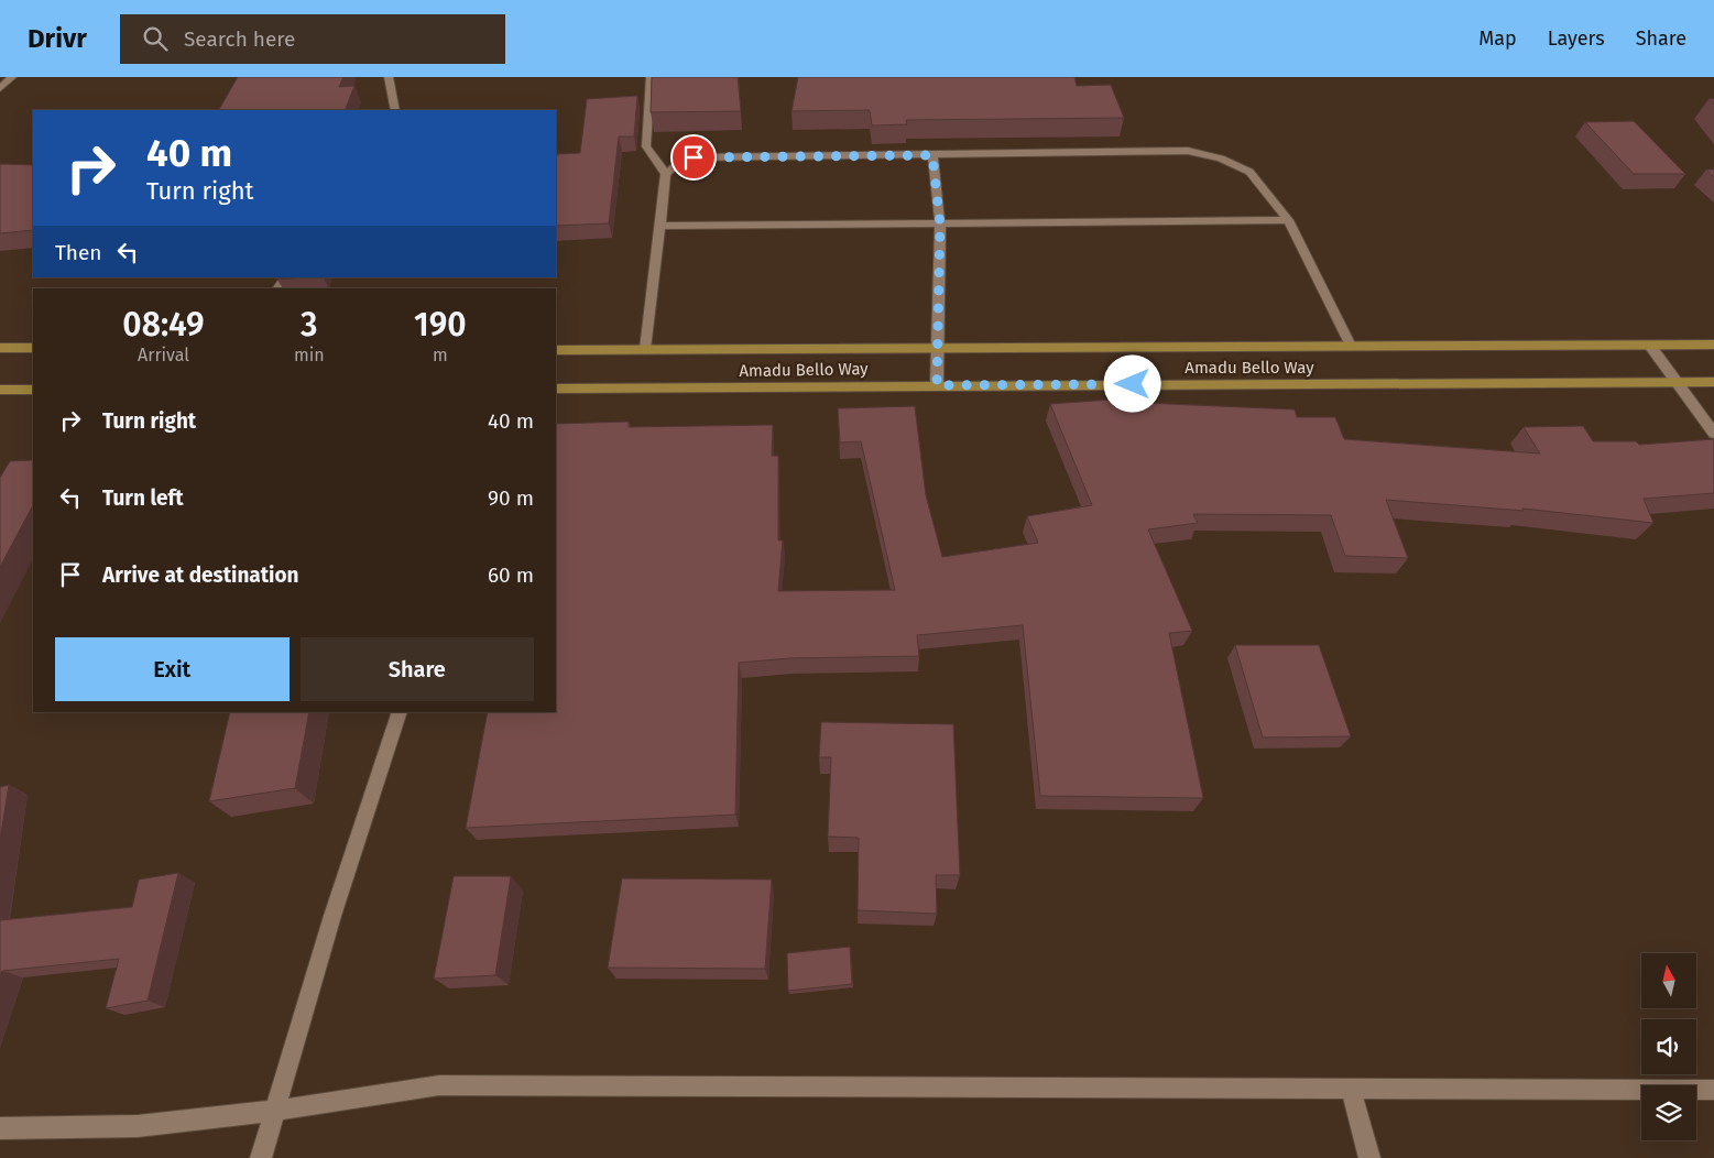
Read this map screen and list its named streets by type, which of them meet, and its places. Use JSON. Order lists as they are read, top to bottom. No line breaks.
{"streets":{"main road":["Amadu Bello Way"]},"north":"top","page":{"header":"Drivr","search":"Search here","nav":["Map","Layers","Share"],"turn":["40 m","Turn right"],"then":"Then","eta":["08:49","Arrival","3","min","190","m"],"list":[{"name":"Turn right","value":"40 m"},{"name":"Turn left","value":"90 m"},{"name":"Arrive at destination","value":"60 m"}],"buttons":["Exit","Share"]}}
